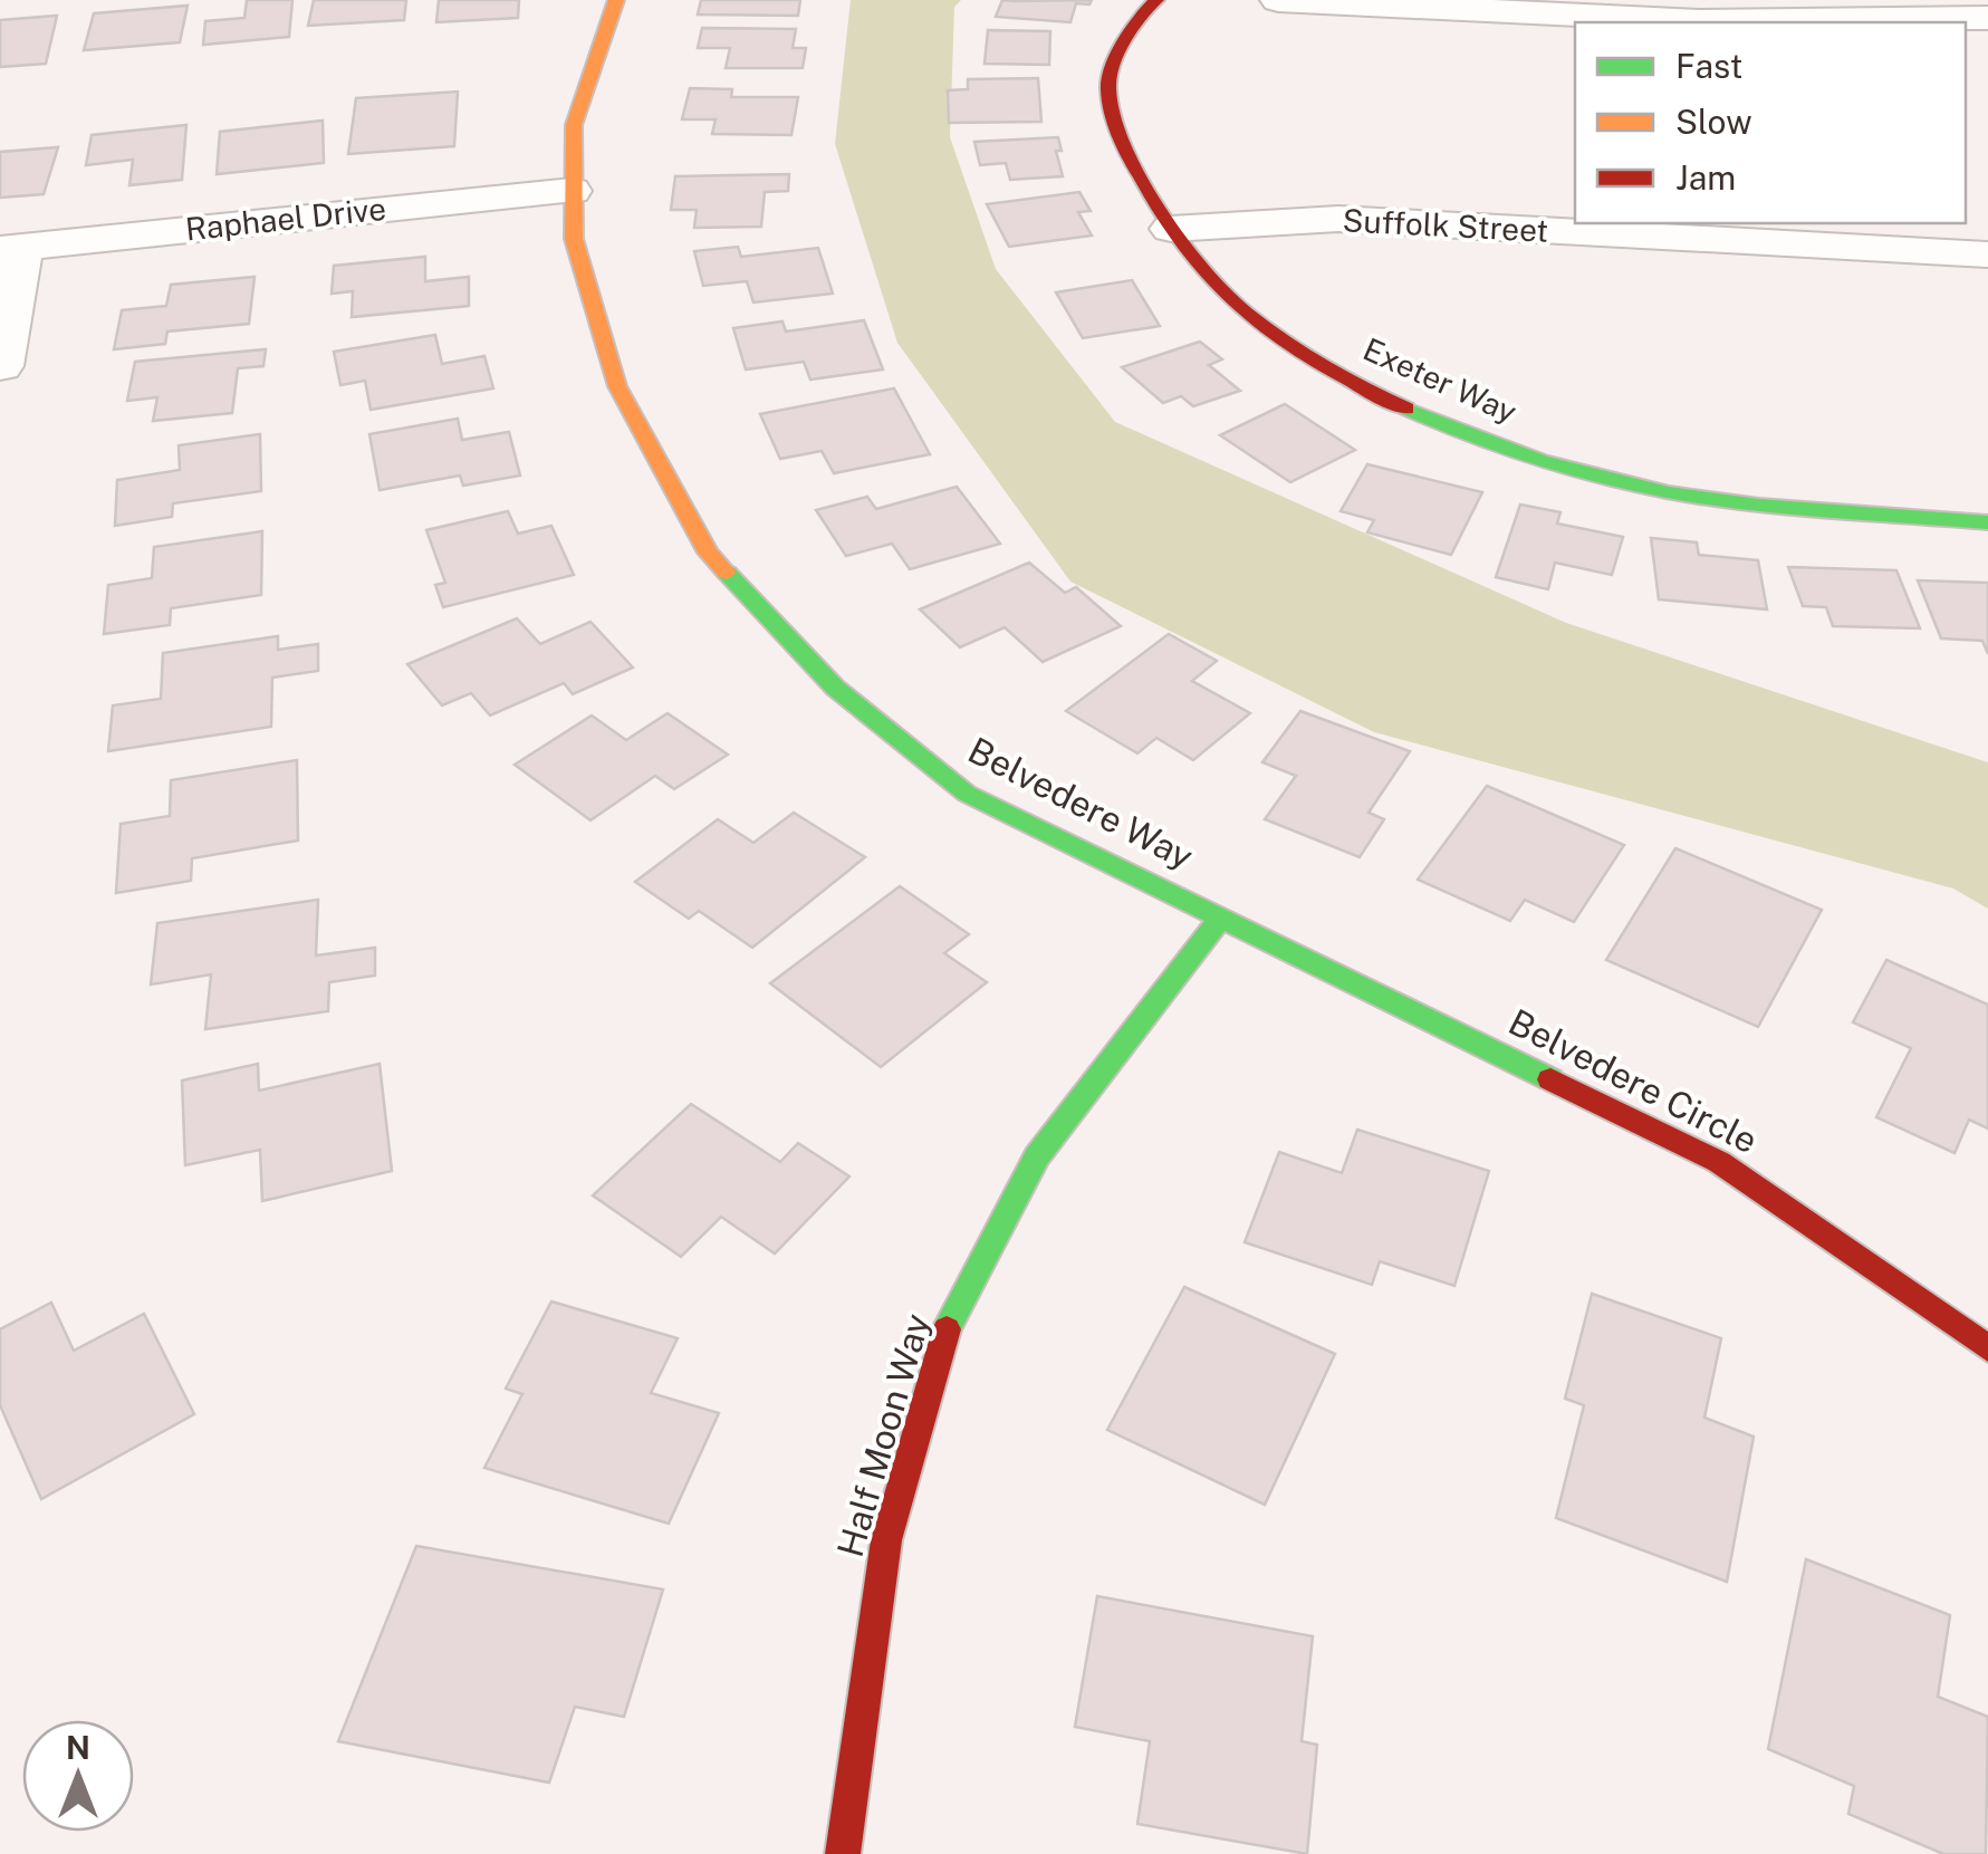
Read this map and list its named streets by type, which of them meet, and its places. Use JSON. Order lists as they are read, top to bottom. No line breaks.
{"streets":{"street":["Raphael Drive","Suffolk Street","Exeter Way","Belvedere Way","Belvedere Circle","Half Moon Way"]},"crossings":[["Raphael Drive","Belvedere Way"],["Suffolk Street","Exeter Way"],["Belvedere Way","Belvedere Circle"],["Belvedere Way","Half Moon Way"],["Belvedere Circle","Half Moon Way"]],"legend":["Fast","Slow","Jam"],"north":"top"}
